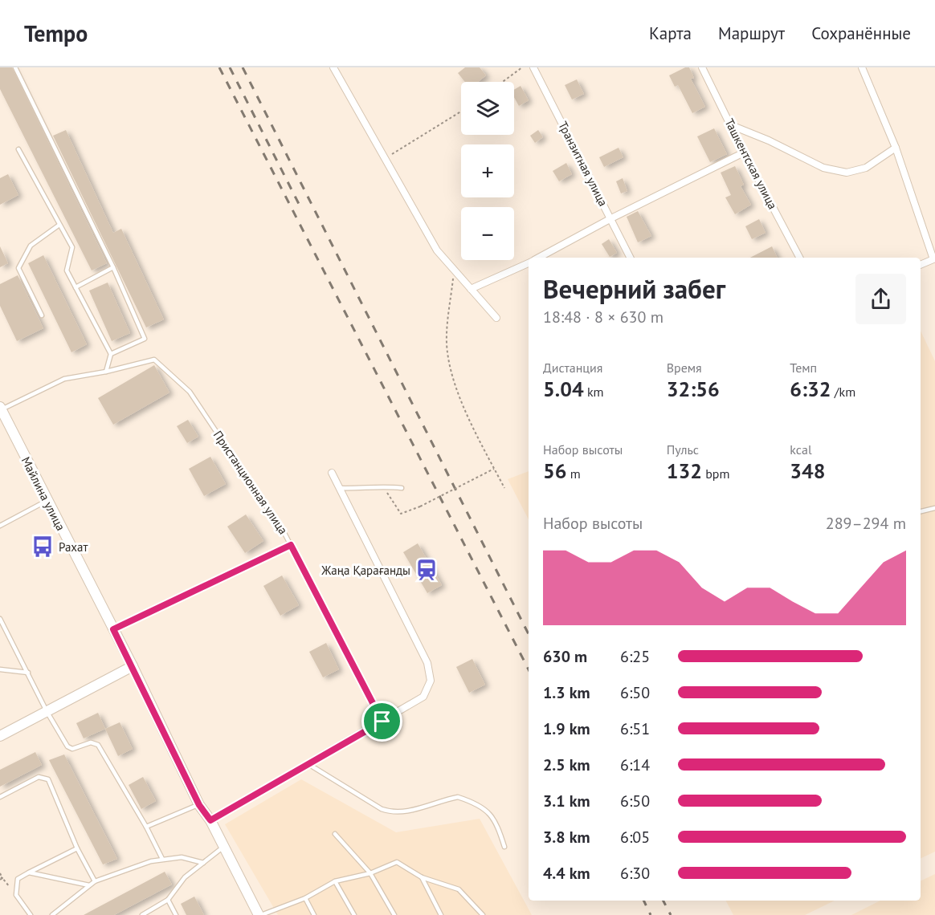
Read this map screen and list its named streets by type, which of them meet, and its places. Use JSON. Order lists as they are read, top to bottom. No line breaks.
{"streets":{"main road":["Майлина улица"],"street":["Транзитная улица","Ташкентская улица"],"lane":["Пристанционная улица"]},"places":{"bus stop":["Рахат"],"station":["Жаңа Қарағанды"]},"page":{"header":"Tempo","nav":["Карта","Маршрут","Сохранённые"],"map_buttons":["+","−"],"heading":["Вечерний забег","18:48 · 8 × 630 m"],"stats":[["Дистанция","5.04 km"],["Время","32:56"],["Темп","6:32 /km"],["Набор высоты","56 m"],["Пульс","132 bpm"],["kcal","348"]],"chart":["Набор высоты","289–294 m"],"list":[{"name":"630 m","note":"6:25"},{"name":"1.3 km","note":"6:50"},{"name":"1.9 km","note":"6:51"},{"name":"2.5 km","note":"6:14"},{"name":"3.1 km","note":"6:50"},{"name":"3.8 km","note":"6:05"},{"name":"4.4 km","note":"6:30"}]}}
